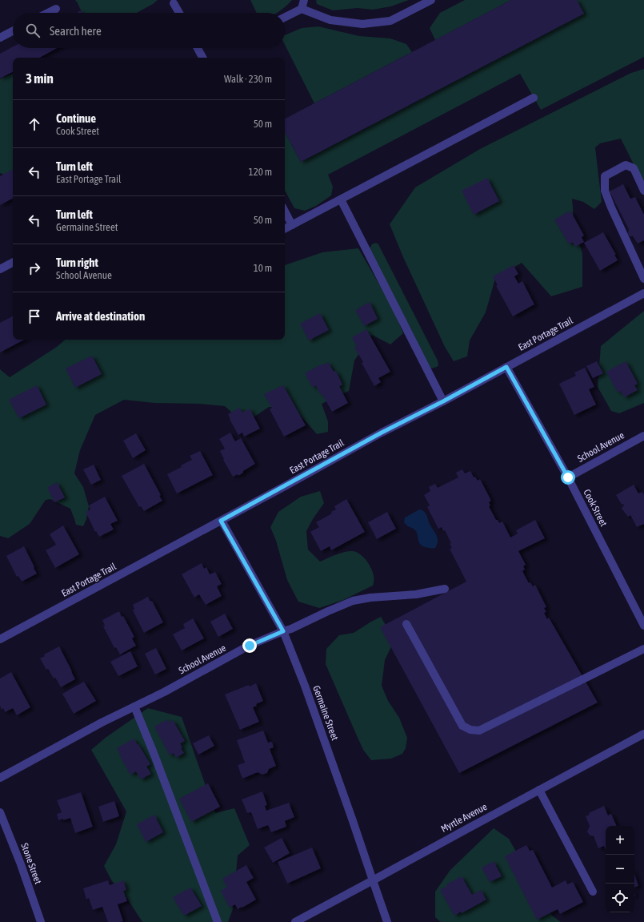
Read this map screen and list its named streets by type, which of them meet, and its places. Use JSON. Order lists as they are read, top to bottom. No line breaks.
{"streets":{"street":["East Portage Trail","School Avenue","Cook Street","Germaine Street","Myrtle Avenue","Stone Street"]},"crossings":[["East Portage Trail","Cook Street"],["East Portage Trail","Germaine Street"],["School Avenue","Cook Street"],["School Avenue","Germaine Street"],["Germaine Street","Myrtle Avenue"]],"page":{"search":"Search here","heading":["3 min","Walk · 230 m"],"list":[["Continue","Cook Street","50 m"],["Turn left","East Portage Trail","120 m"],["Turn left","Germaine Street","50 m"],["Turn right","School Avenue","10 m"],"Arrive at destination"],"map_buttons":["+","−"]}}
